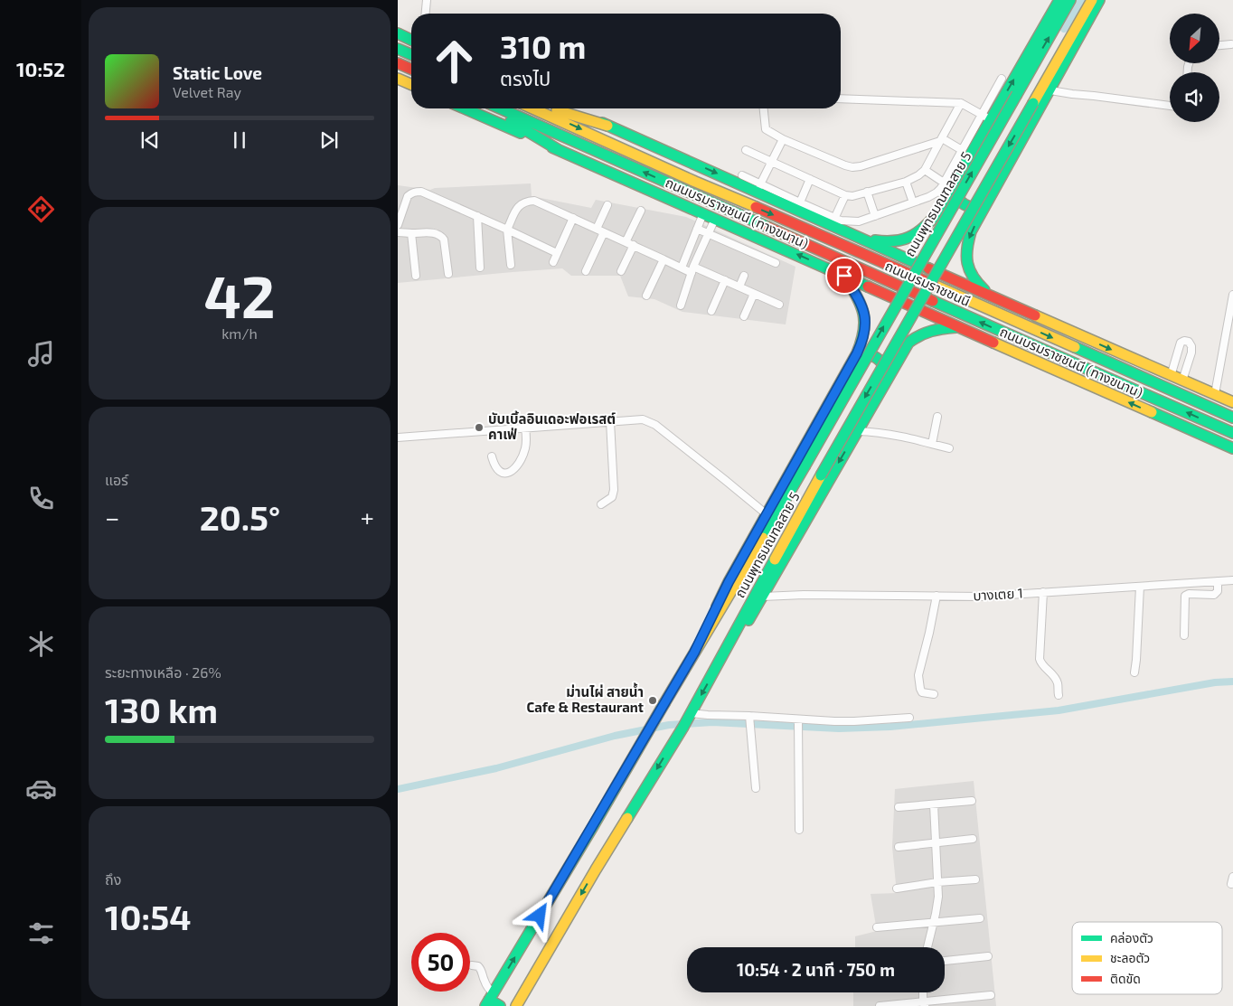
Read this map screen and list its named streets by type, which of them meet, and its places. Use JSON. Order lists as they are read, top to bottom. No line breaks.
{"streets":{"main road":["ถนนพุทธมณฑลสาย 5","ถนนบรมราชชนนี (ทางขนาน)","ถนนบรมราชชนนี"],"street":["บางเตย 1"]},"places":["บับเบิ้ลอินเดอะฟอเรสต์ คาเฟ่","ม่านไผ่ สายน้ำ Cafe & Restaurant"],"legend":["คล่องตัว","ชะลอตัว","ติดขัด"],"north":"bottom left","page":{"tabs":"10:52","turn":["310 m","ตรงไป"],"song":["Static Love","Velvet Ray"],"tile":[["42","km/h"],"แอร์",["ระยะทางเหลือ · 26%","130 km"],["ถึง","10:54"]],"heat":["−","20.5°","+"],"limit":"50","trip":"10:54 · 2 นาที · 750 m"}}
